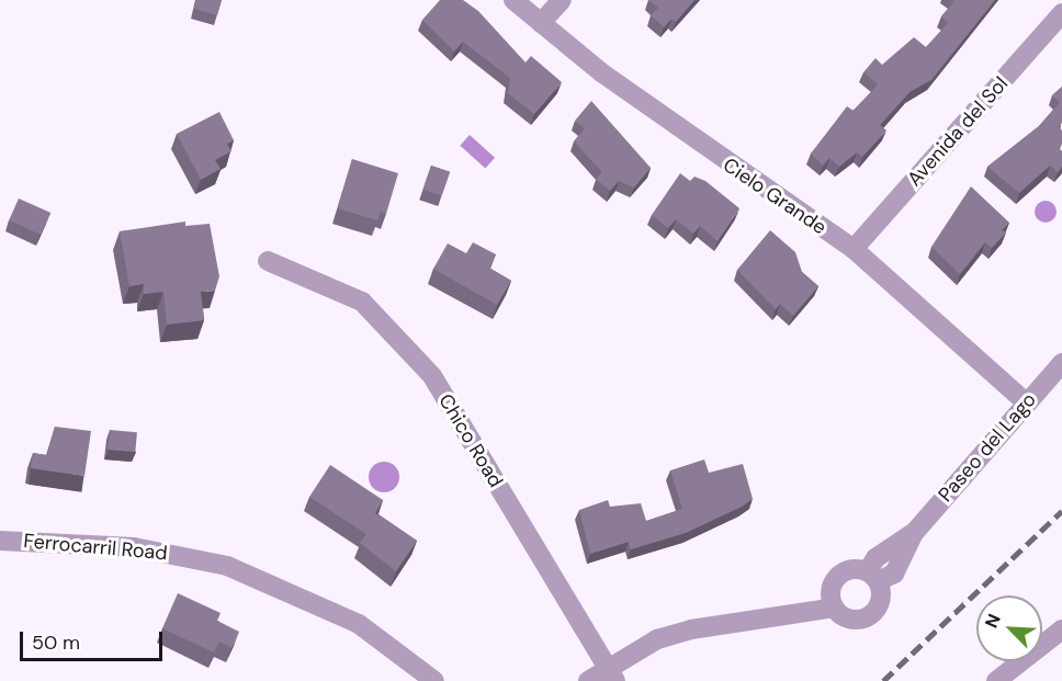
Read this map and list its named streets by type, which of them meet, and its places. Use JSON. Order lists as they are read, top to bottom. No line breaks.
{"streets":{"street":["Avenida del Sol","Cielo Grande","Chico Road","Paseo del Lago","Ferrocarril Road"]},"crossings":[["Avenida del Sol","Cielo Grande"],["Cielo Grande","Paseo del Lago"]],"scale_bar":"50 m","north":"top left"}
